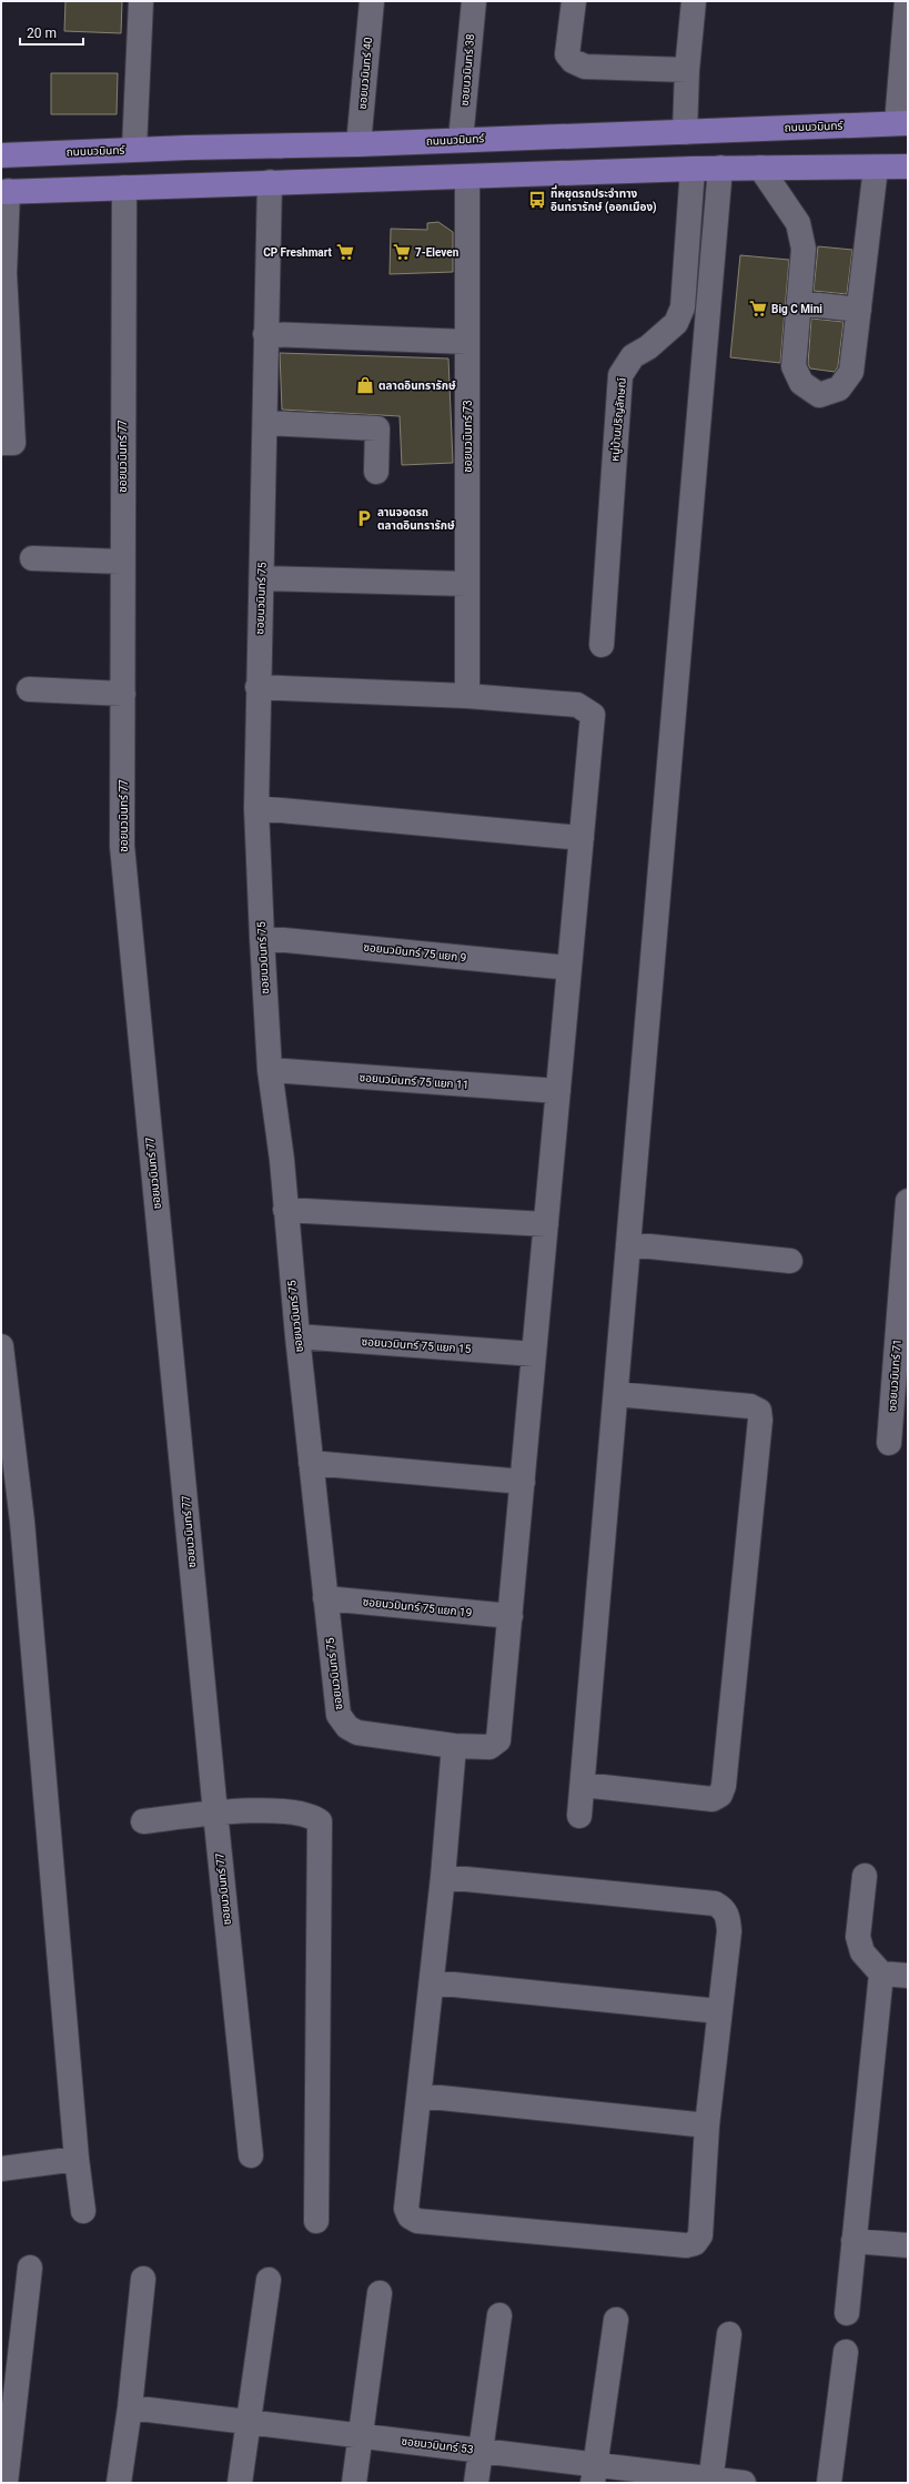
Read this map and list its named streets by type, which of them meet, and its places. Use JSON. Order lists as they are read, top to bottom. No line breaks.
{"streets":{"main road":["ถนนนวมินทร์"],"street":["ซอยนวมินทร์ 38","ซอยนวมินทร์ 40","หมู่บ้านปริญลักษณ์","ซอยนวมินทร์ 73","ซอยนวมินทร์ 77","ซอยนวมินทร์ 75","ซอยนวมินทร์ 75 แยก 9","ซอยนวมินทร์ 75 แยก 11","ซอยนวมินทร์ 75 แยก 15","ซอยนวมินทร์ 71","ซอยนวมินทร์ 75 แยก 19","ซอยนวมินทร์ 53"]},"crossings":[["ซอยนวมินทร์ 38","ถนนนวมินทร์"],["ซอยนวมินทร์ 40","ถนนนวมินทร์"],["ซอยนวมินทร์ 75","ซอยนวมินทร์ 75 แยก 9"],["ซอยนวมินทร์ 75","ซอยนวมินทร์ 75 แยก 11"],["ซอยนวมินทร์ 75","ซอยนวมินทร์ 75 แยก 15"],["ซอยนวมินทร์ 75","ซอยนวมินทร์ 75 แยก 19"]],"places":{"bus stop":["ที่หยุดรถประจำทาง อินทรารักษ์ (ออกเมือง)"],"supermarket":["CP Freshmart","7-Eleven","Big C Mini"],"shop":["ตลาดอินทรารักษ์"],"parking":["ลานจอดรถ ตลาดอินทรารักษ์"]},"scale_bar":"20 m"}
